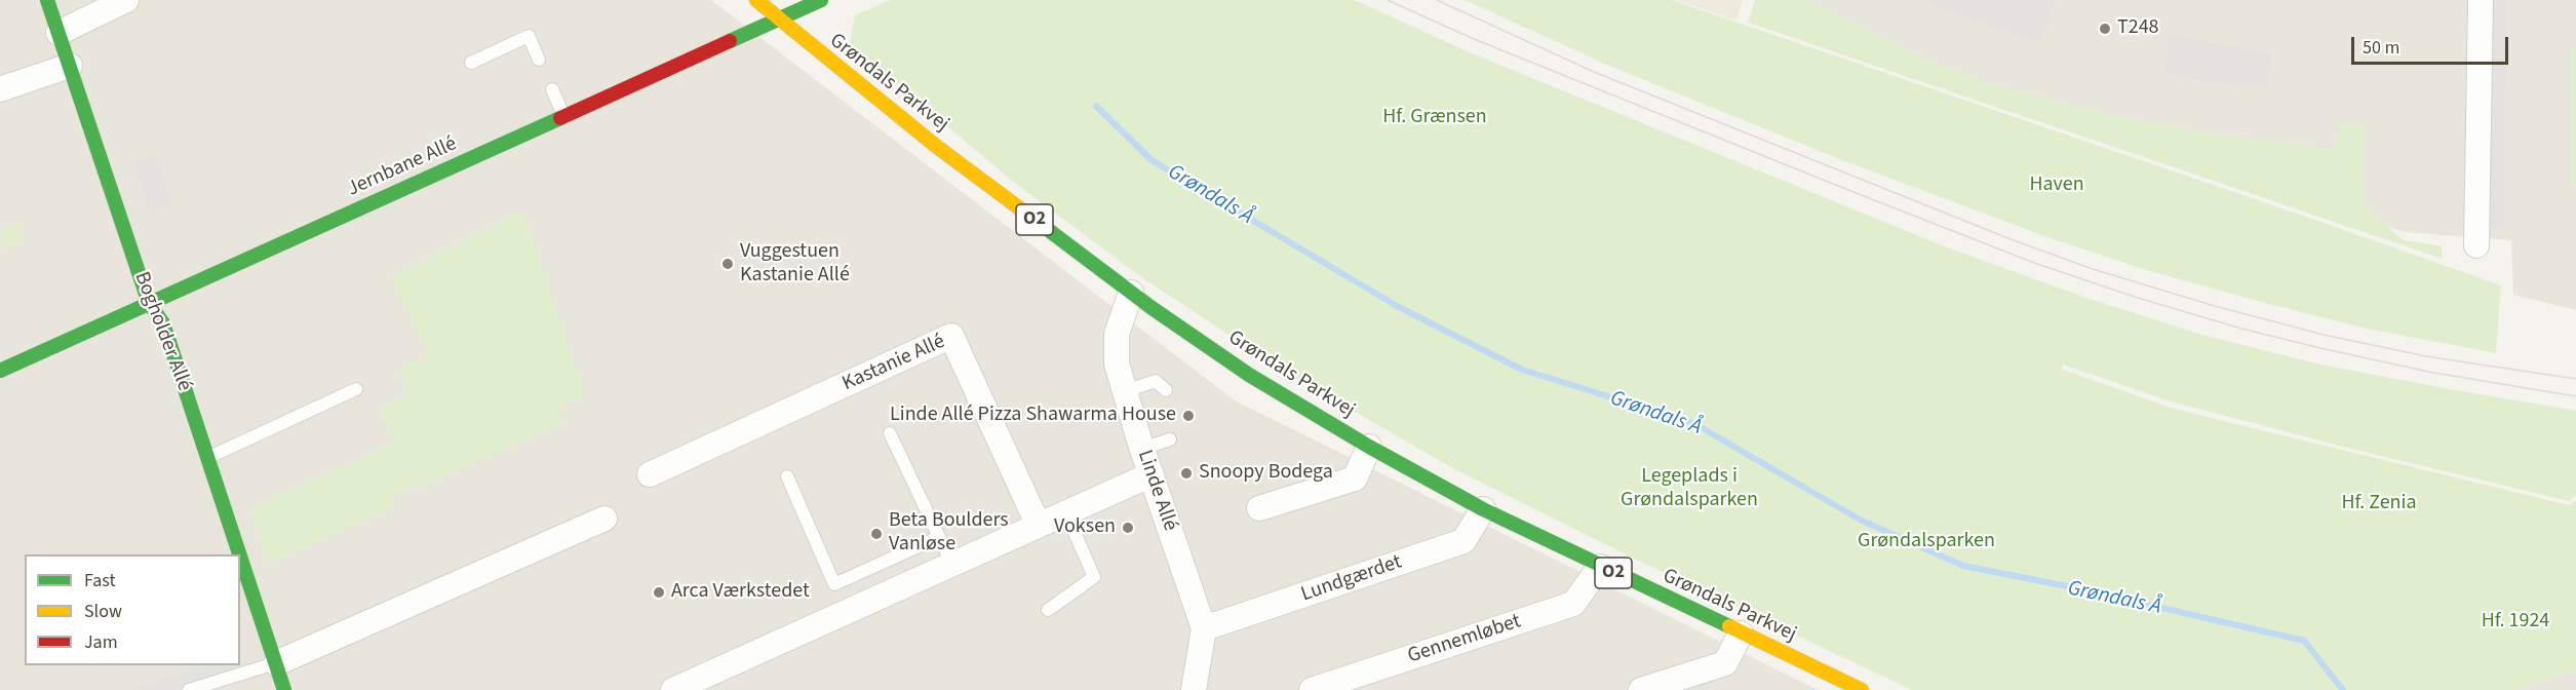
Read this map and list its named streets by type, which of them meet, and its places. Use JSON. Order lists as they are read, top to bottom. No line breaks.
{"streets":{"street":["Grøndals Parkvej","Jernbane Allé","O2","Bogholder Allé","Kastanie Allé","Linde Allé","Lundgærdet","Gennemløbet"]},"crossings":[["Grøndals Parkvej","Jernbane Allé"],["Grøndals Parkvej","Linde Allé"],["Grøndals Parkvej","Lundgærdet"],["Grøndals Parkvej","Gennemløbet"],["Jernbane Allé","Bogholder Allé"],["Linde Allé","Lundgærdet"]],"water":["Grøndals Å"],"parks":["Hf. Grænsen","Haven","Legeplads i Grøndalsparken","Hf. Zenia","Grøndalsparken","Hf. 1924"],"places":["T248","Vuggestuen Kastanie Allé","Linde Allé Pizza Shawarma House","Snoopy Bodega","Voksen","Beta Boulders Vanløse","Arca Værkstedet"],"legend":["Fast","Slow","Jam"],"scale_bar":"50 m"}
